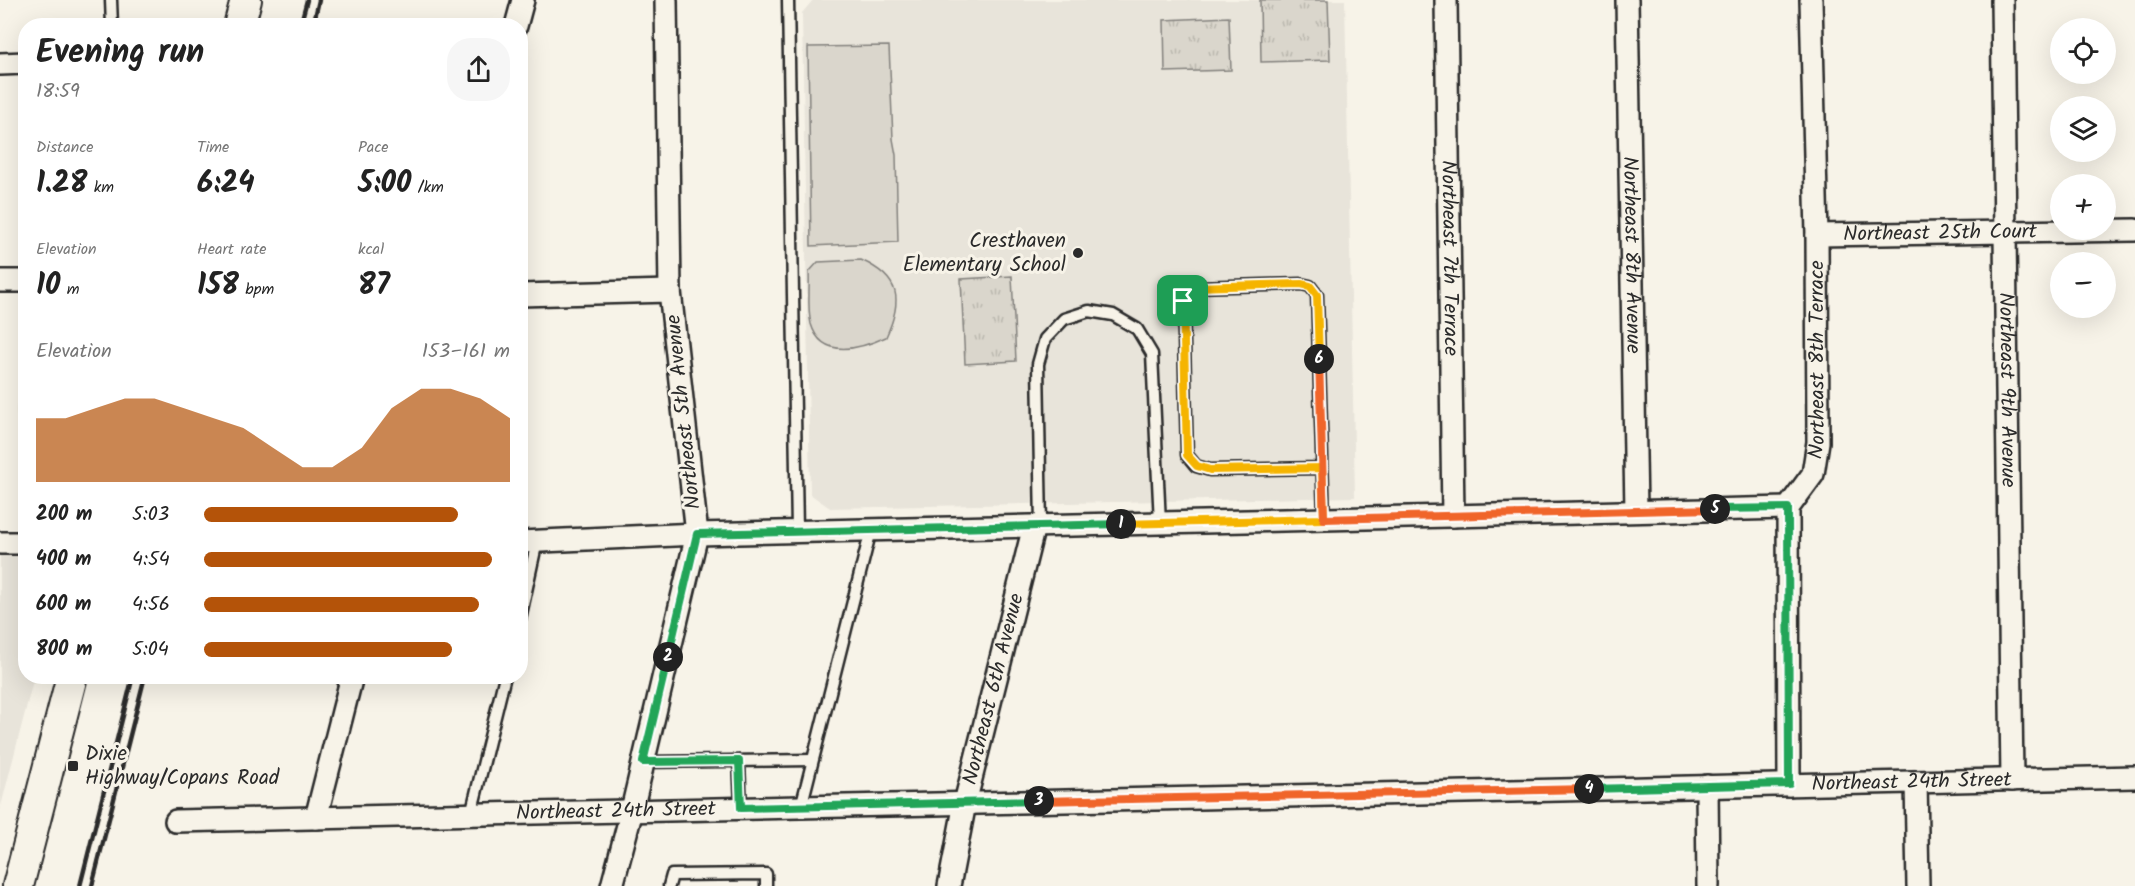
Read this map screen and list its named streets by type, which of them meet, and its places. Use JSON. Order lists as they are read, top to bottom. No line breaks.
{"streets":{"street":["Northeast 25th Court","Northeast 8th Avenue","Northeast 7th Terrace","Northeast 8th Terrace","Northeast 9th Avenue","Northeast 5th Avenue","Northeast 6th Avenue","Northeast 24th Street"]},"crossings":[["Northeast 25th Court","Northeast 8th Terrace"],["Northeast 25th Court","Northeast 9th Avenue"],["Northeast 9th Avenue","Northeast 24th Street"],["Northeast 5th Avenue","Northeast 24th Street"],["Northeast 6th Avenue","Northeast 24th Street"]],"places":{"other":["Cresthaven Elementary School"],"transit":["Dixie Highway/Copans Road"]},"page":{"map_buttons":["+","−"],"heading":["Evening run","18:59"],"stats":[["Distance","1.28 km"],["Time","6:24"],["Pace","5:00 /km"],["Elevation","10 m"],["Heart rate","158 bpm"],["kcal","87"]],"chart":["Elevation","153–161 m"],"pins":["6","5","1","2","4","3"],"list":[{"name":"200 m","note":"5:03"},{"name":"400 m","note":"4:54"},{"name":"600 m","note":"4:56"},{"name":"800 m","note":"5:04"}]}}
